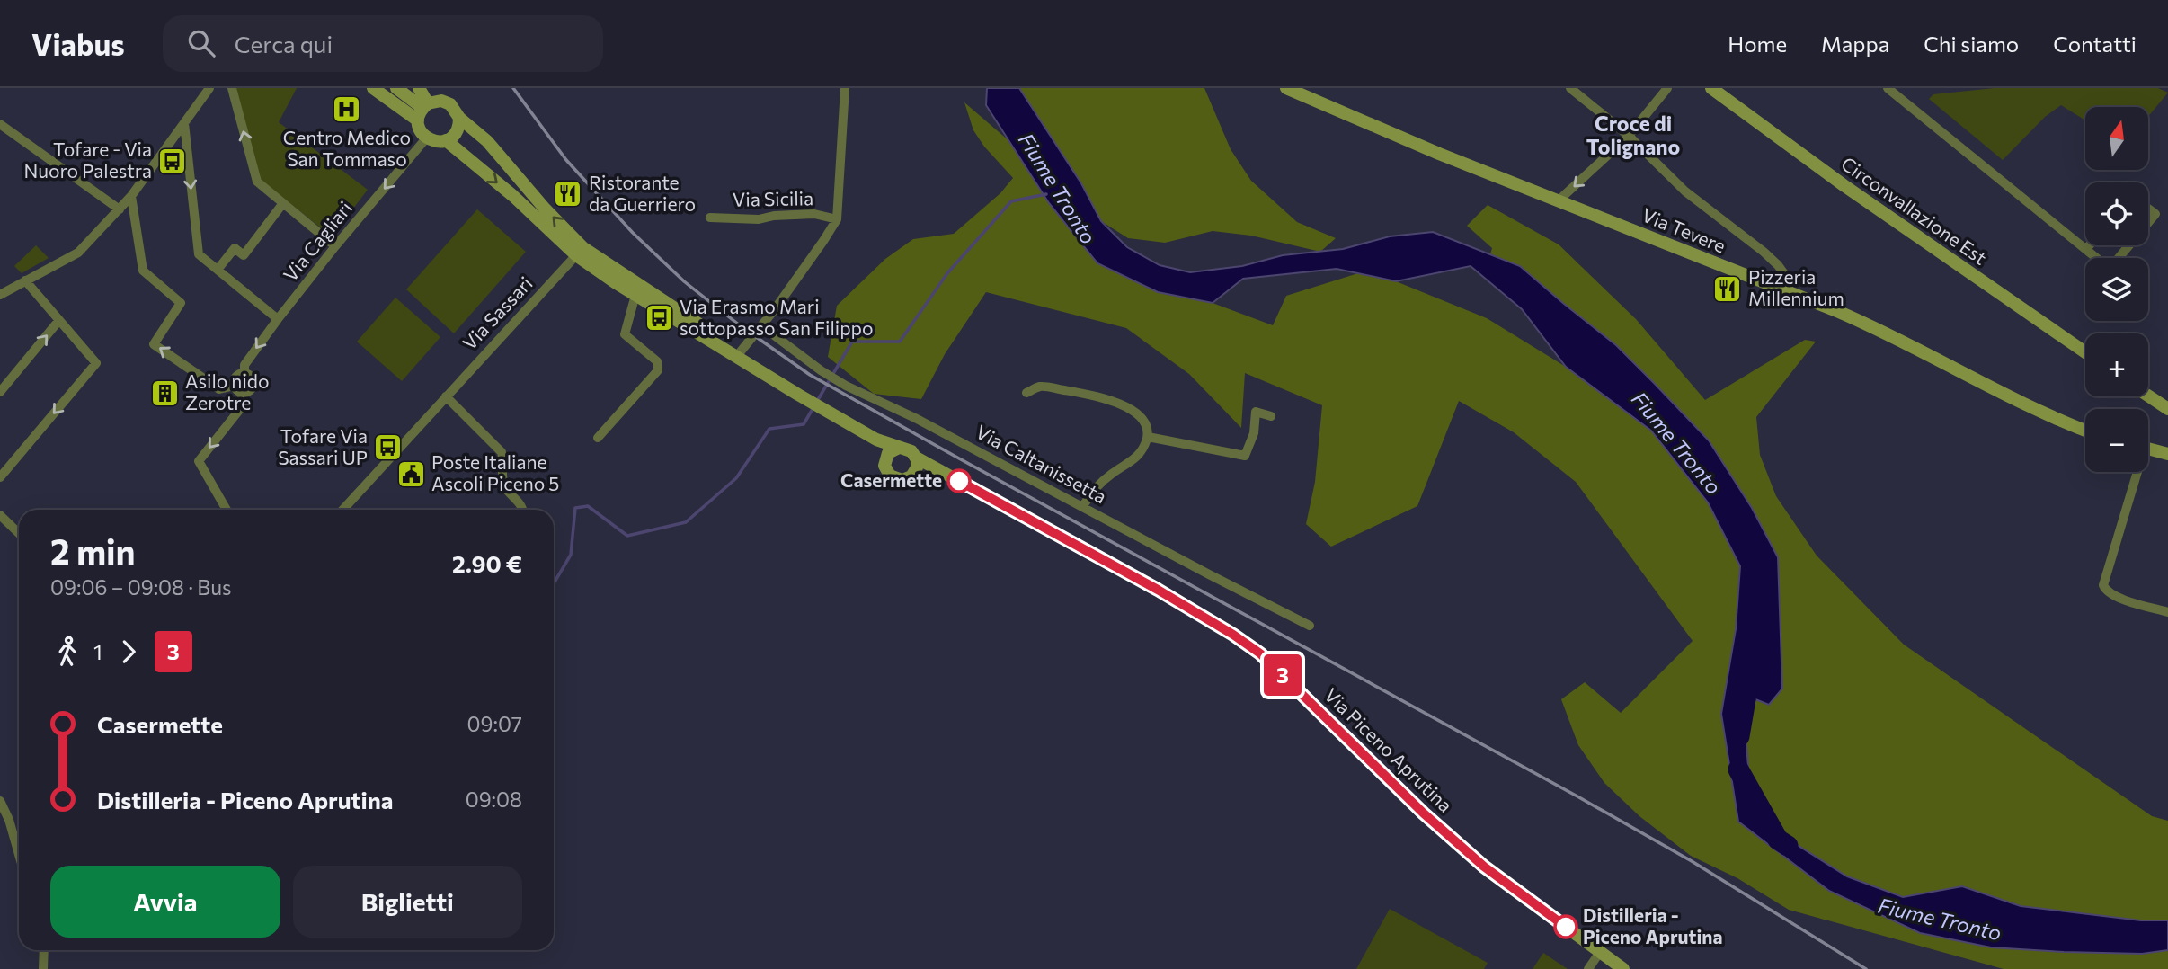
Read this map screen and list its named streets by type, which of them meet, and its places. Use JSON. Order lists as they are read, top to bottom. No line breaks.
{"streets":{"main road":["Circonvallazione Est","Via Tevere","Via Piceno Aprutina"],"street":["Via Sicilia","Via Cagliari","Via Sassari","Via Caltanissetta"]},"one_way":["Via Cagliari"],"districts":["Croce di Tolignano"],"water":["Fiume Tronto"],"places":{"hospital":["Centro Medico San Tommaso"],"bus stop":["Tofare - Via Nuoro Palestra","Via Erasmo Mari sottopasso San Filippo","Tofare Via Sassari UP"],"restaurant":["Ristorante da Guerriero","Pizzeria Millennium"],"building":["Asilo nido Zerotre"],"public building":["Poste Italiane Ascoli Piceno 5"],"other":["Casermette","Distilleria - Piceno Aprutina"]},"lines":["bus line 3"],"north":"top","page":{"header":"Viabus","search":"Cerca qui","nav":["Home","Mappa","Chi siamo","Contatti"],"on_map":"3","map_buttons":["+","−"],"heading":["2 min","09:06 – 09:08 · Bus","2.90 €"],"legs":["1","3"],"list":[{"name":"Casermette","value":"09:07"},{"name":"Distilleria - Piceno Aprutina","value":"09:08"}],"buttons":["Avvia","Biglietti"]}}
